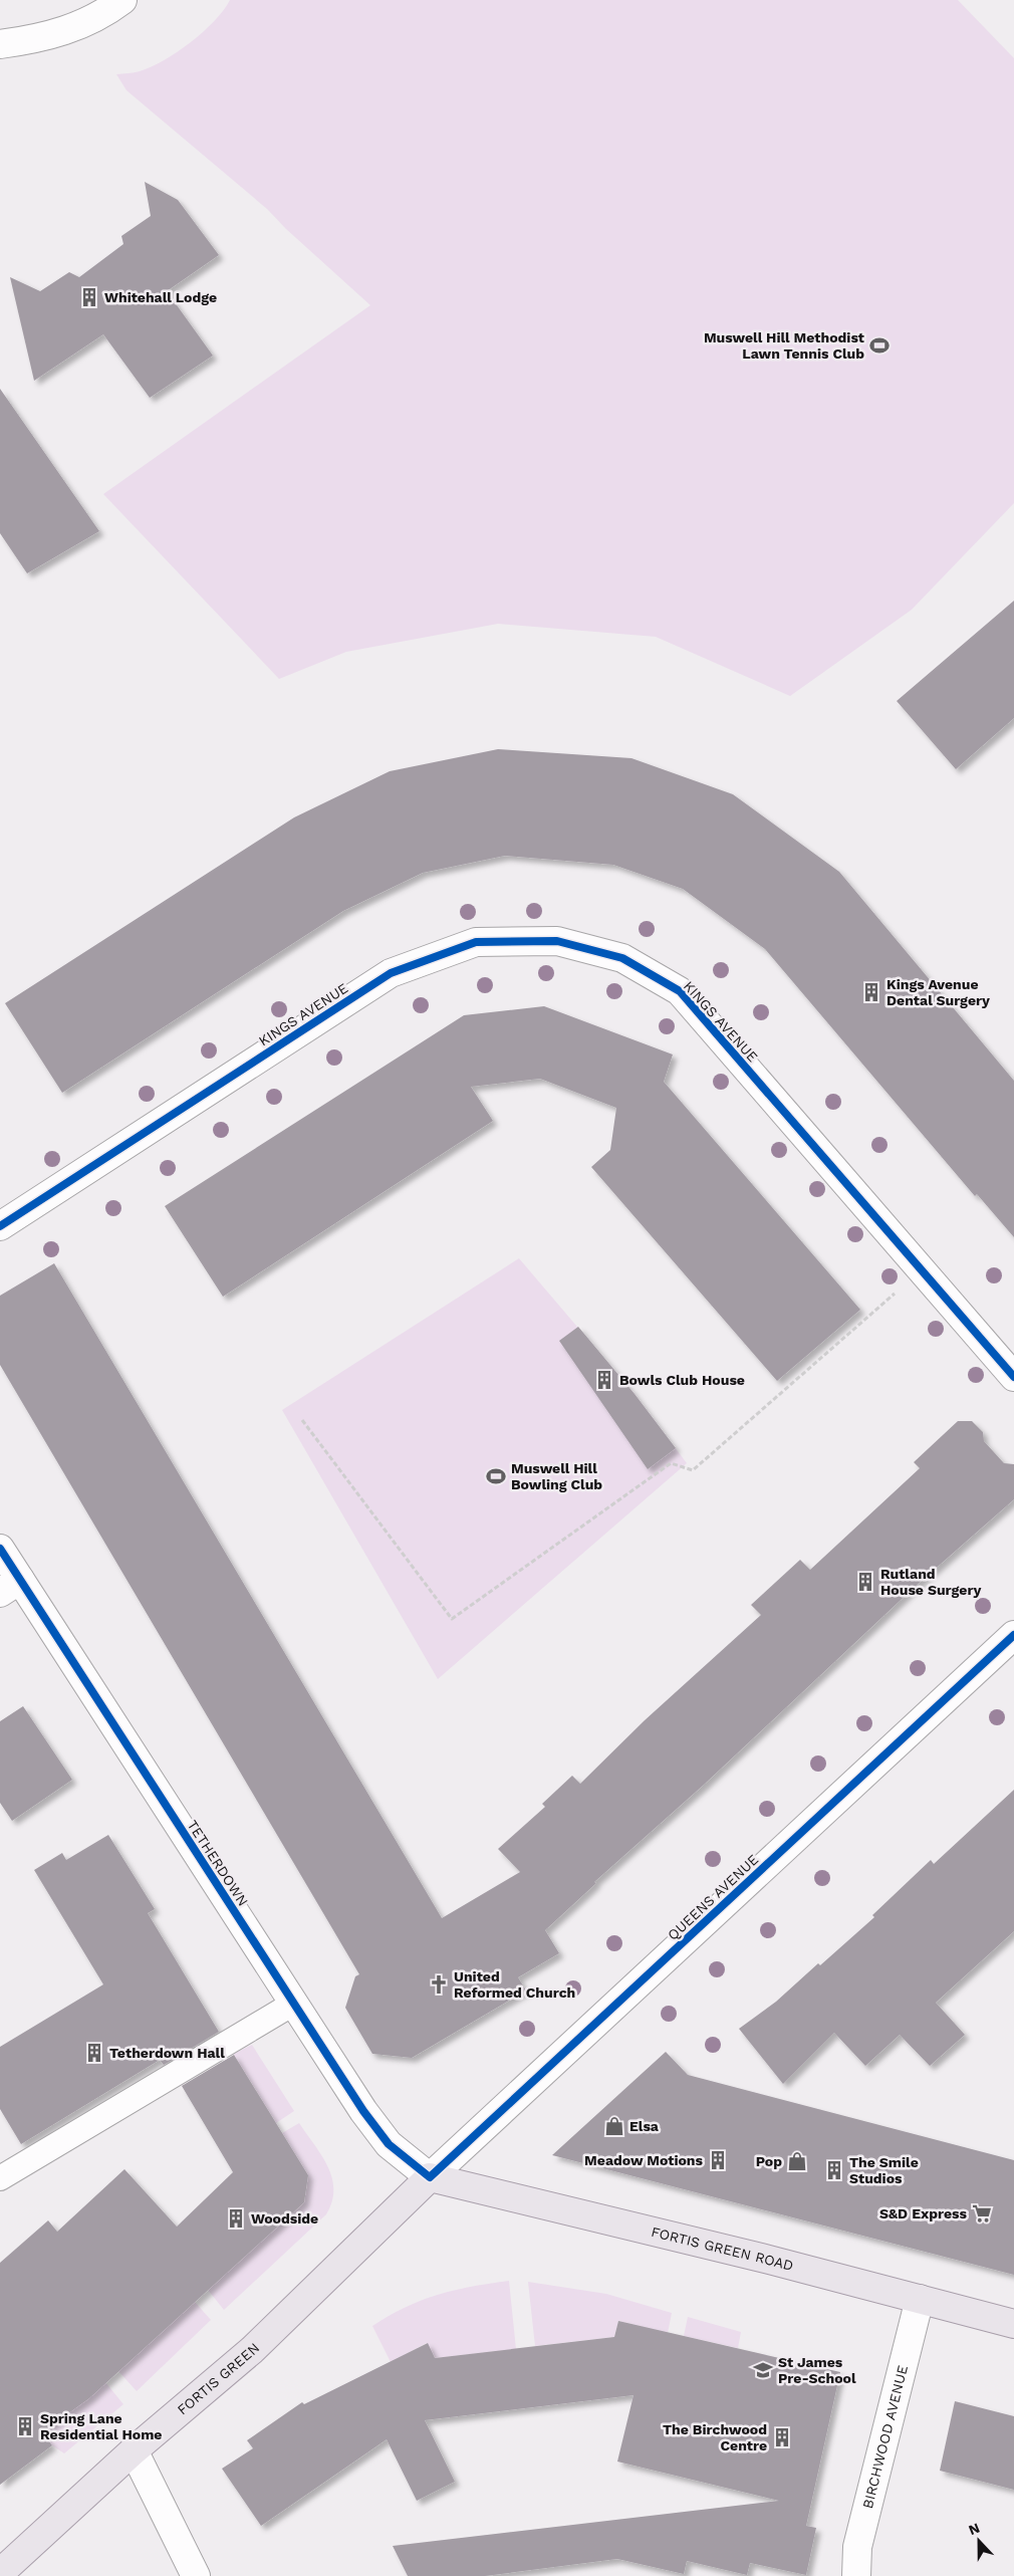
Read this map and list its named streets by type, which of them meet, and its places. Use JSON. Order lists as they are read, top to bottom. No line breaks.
{"streets":{"main road":["FORTIS GREEN ROAD","FORTIS GREEN"],"street":["KINGS AVENUE","TETHERDOWN","QUEENS AVENUE","BIRCHWOOD AVENUE"]},"crossings":[["TETHERDOWN","QUEENS AVENUE"],["TETHERDOWN","FORTIS GREEN ROAD"],["TETHERDOWN","FORTIS GREEN"],["QUEENS AVENUE","FORTIS GREEN ROAD"],["QUEENS AVENUE","FORTIS GREEN"],["FORTIS GREEN ROAD","FORTIS GREEN"],["FORTIS GREEN ROAD","BIRCHWOOD AVENUE"]],"places":{"building":["Whitehall Lodge","Kings Avenue Dental Surgery","Bowls Club House","Rutland House Surgery","Tetherdown Hall","Meadow Motions","The Smile Studios","Woodside","Spring Lane Residential Home","The Birchwood Centre"],"sports":["Muswell Hill Methodist Lawn Tennis Club","Muswell Hill Bowling Club"],"church":["United Reformed Church"],"shop":["Elsa","Pop"],"supermarket":["S&D Express"],"school or university":["St James Pre-School"]},"north":"top"}
